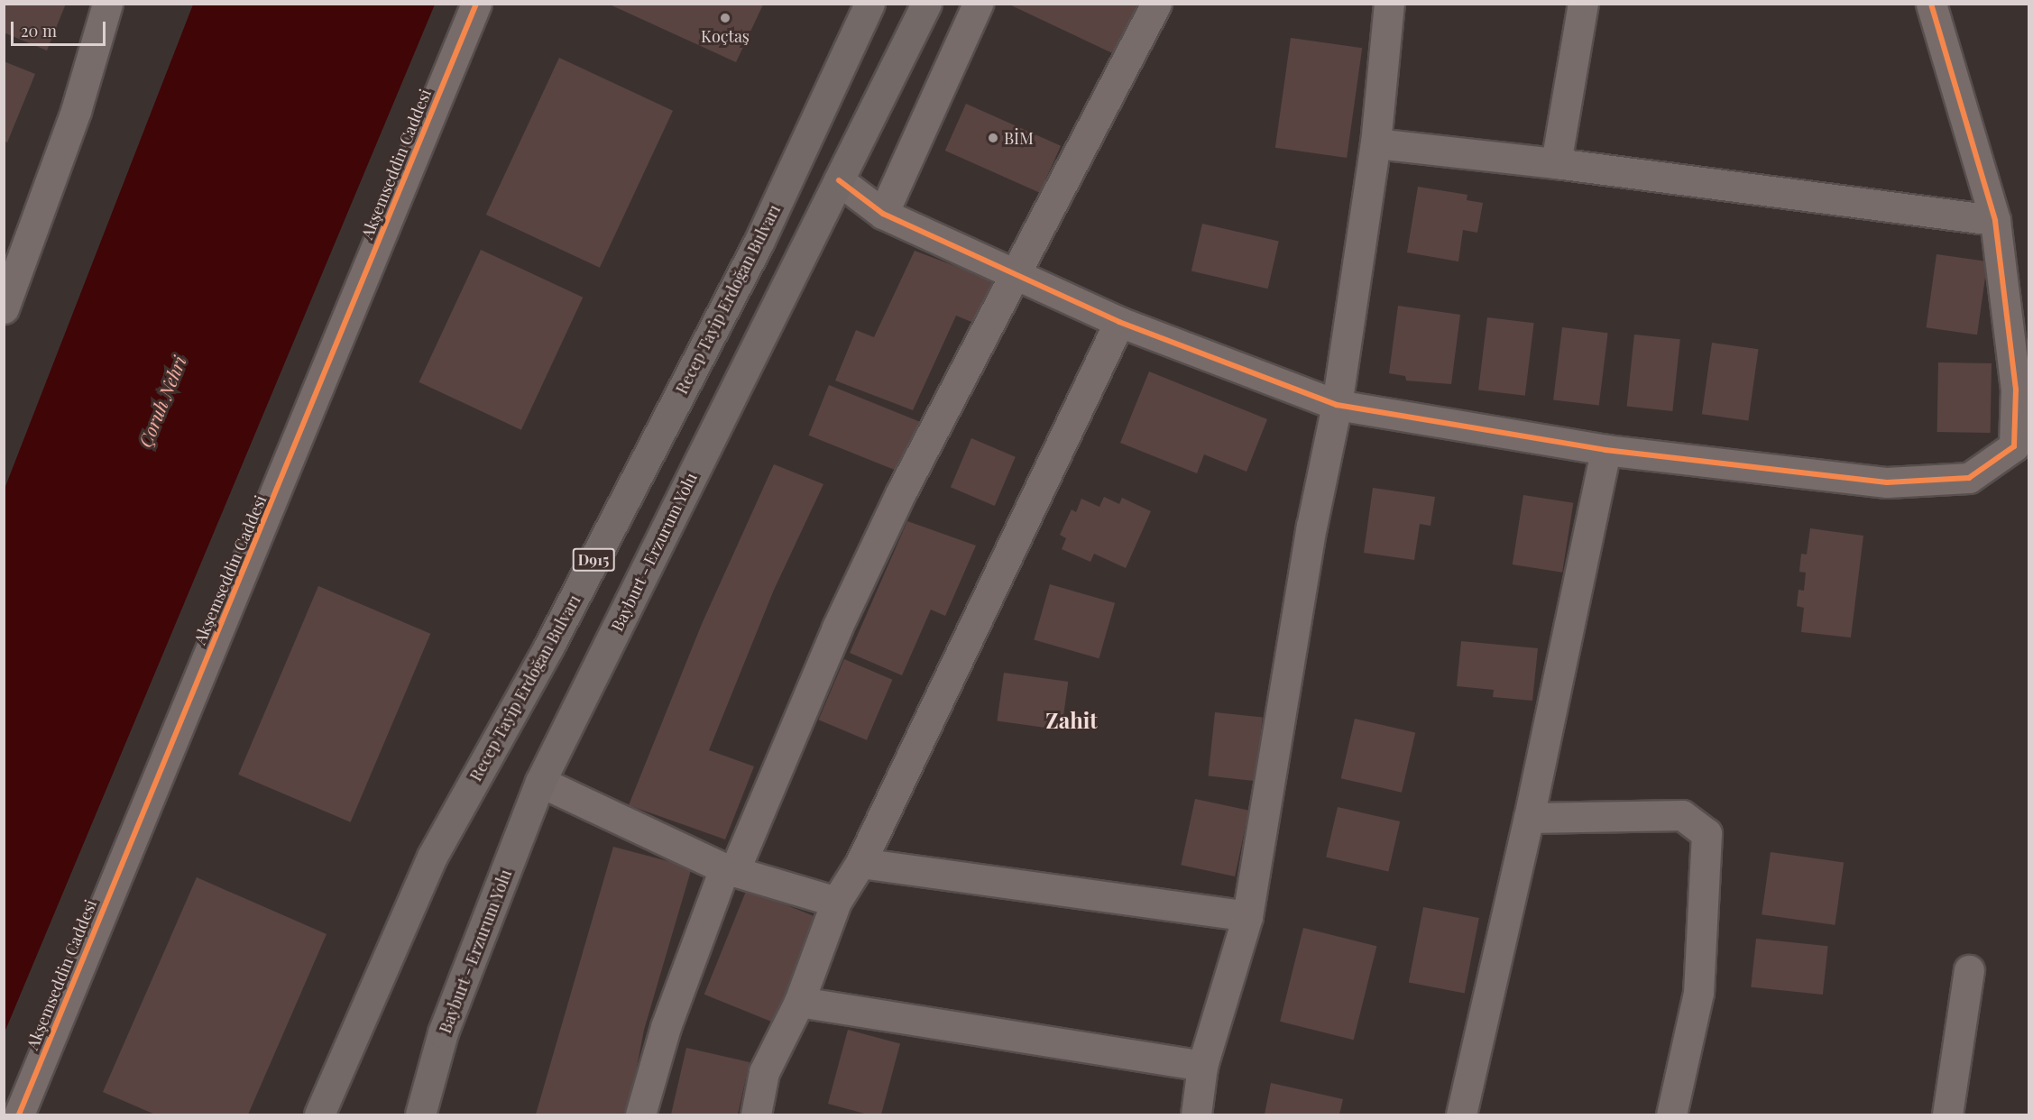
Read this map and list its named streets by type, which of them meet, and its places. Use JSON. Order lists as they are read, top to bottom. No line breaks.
{"streets":{"highway":["Recep Tayip Erdoğan Bulvarı","Bayburt - Erzurum Yolu","D915"],"street":["Akşemseddin Caddesi"]},"districts":["Zahit"],"water":["Çoruh Nehri"],"places":["Koçtaş","BİM"],"scale_bar":"20 m"}
